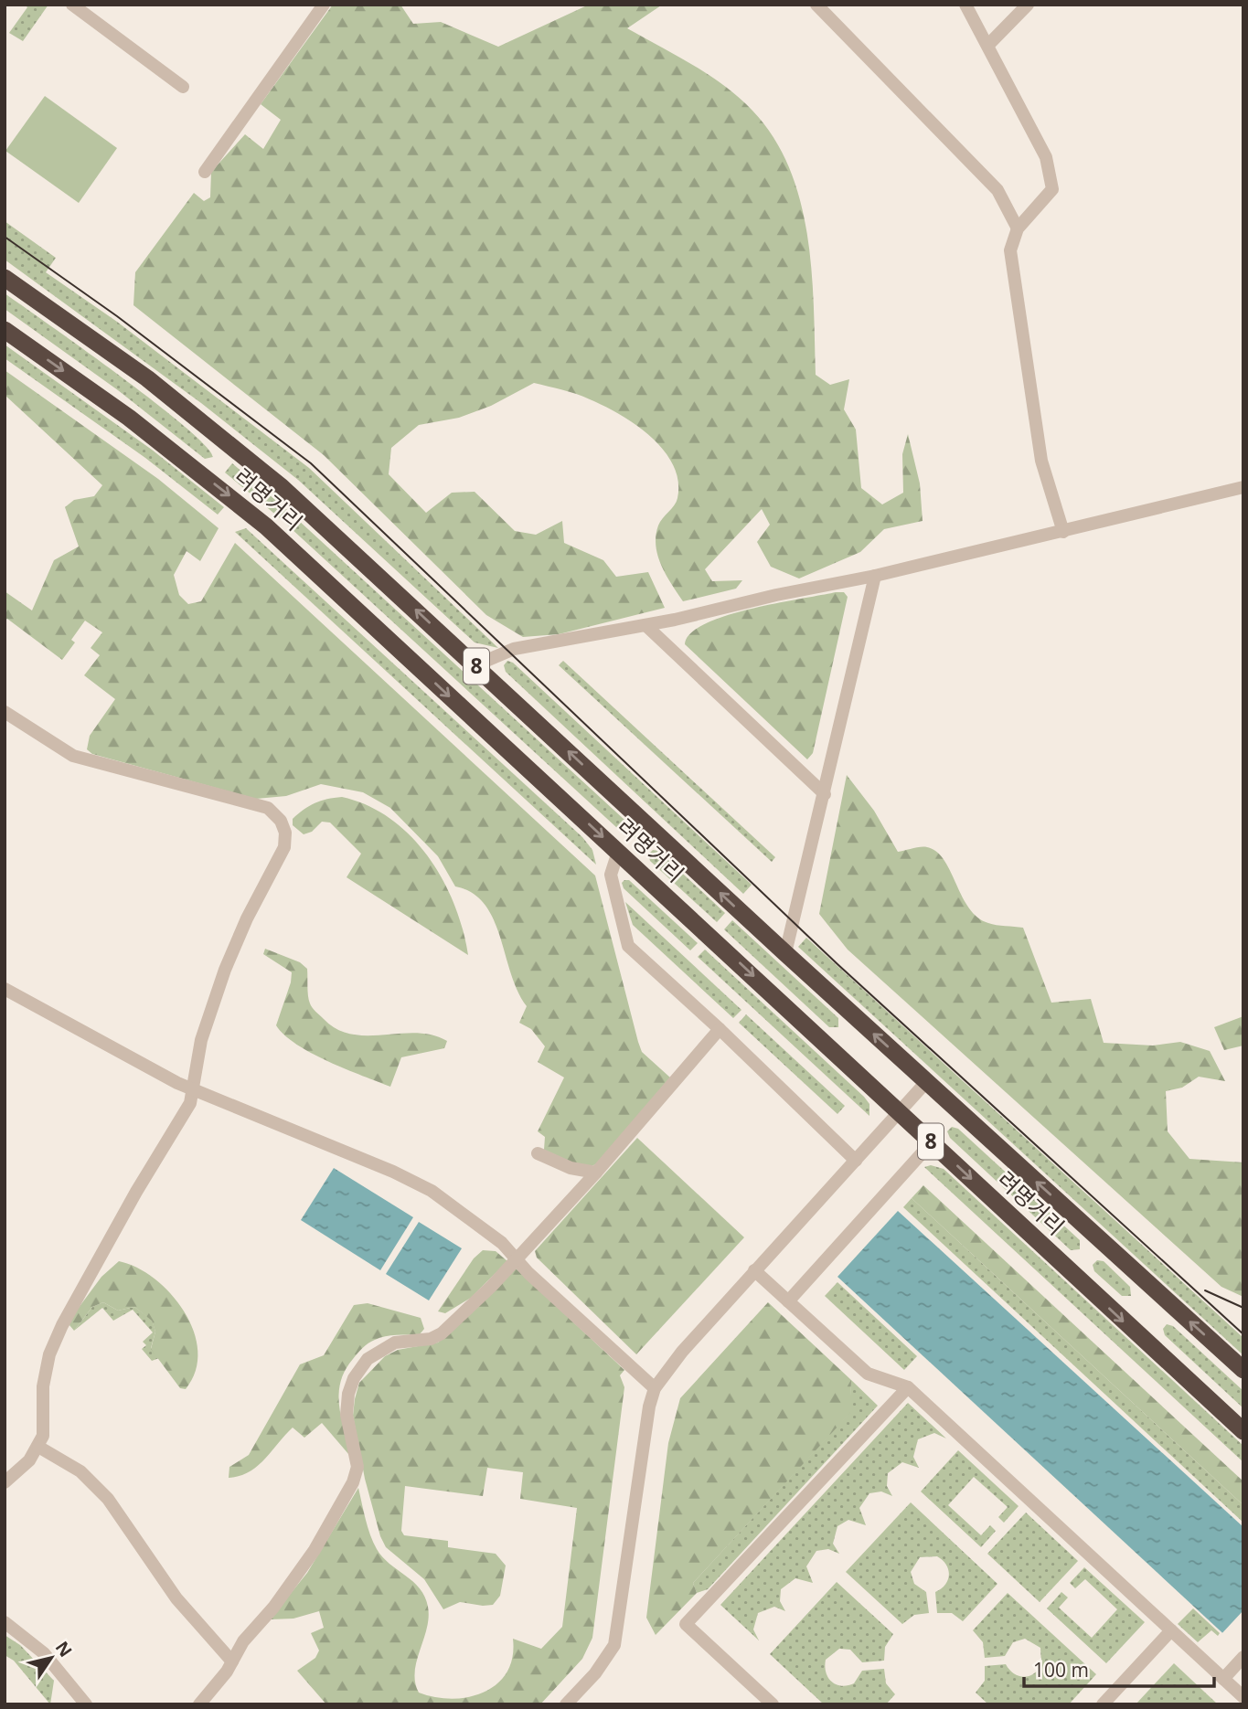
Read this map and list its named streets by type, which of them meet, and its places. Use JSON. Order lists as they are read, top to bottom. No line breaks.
{"streets":{"highway":["려명거리","8"]},"scale_bar":"100 m","north":"top right"}
